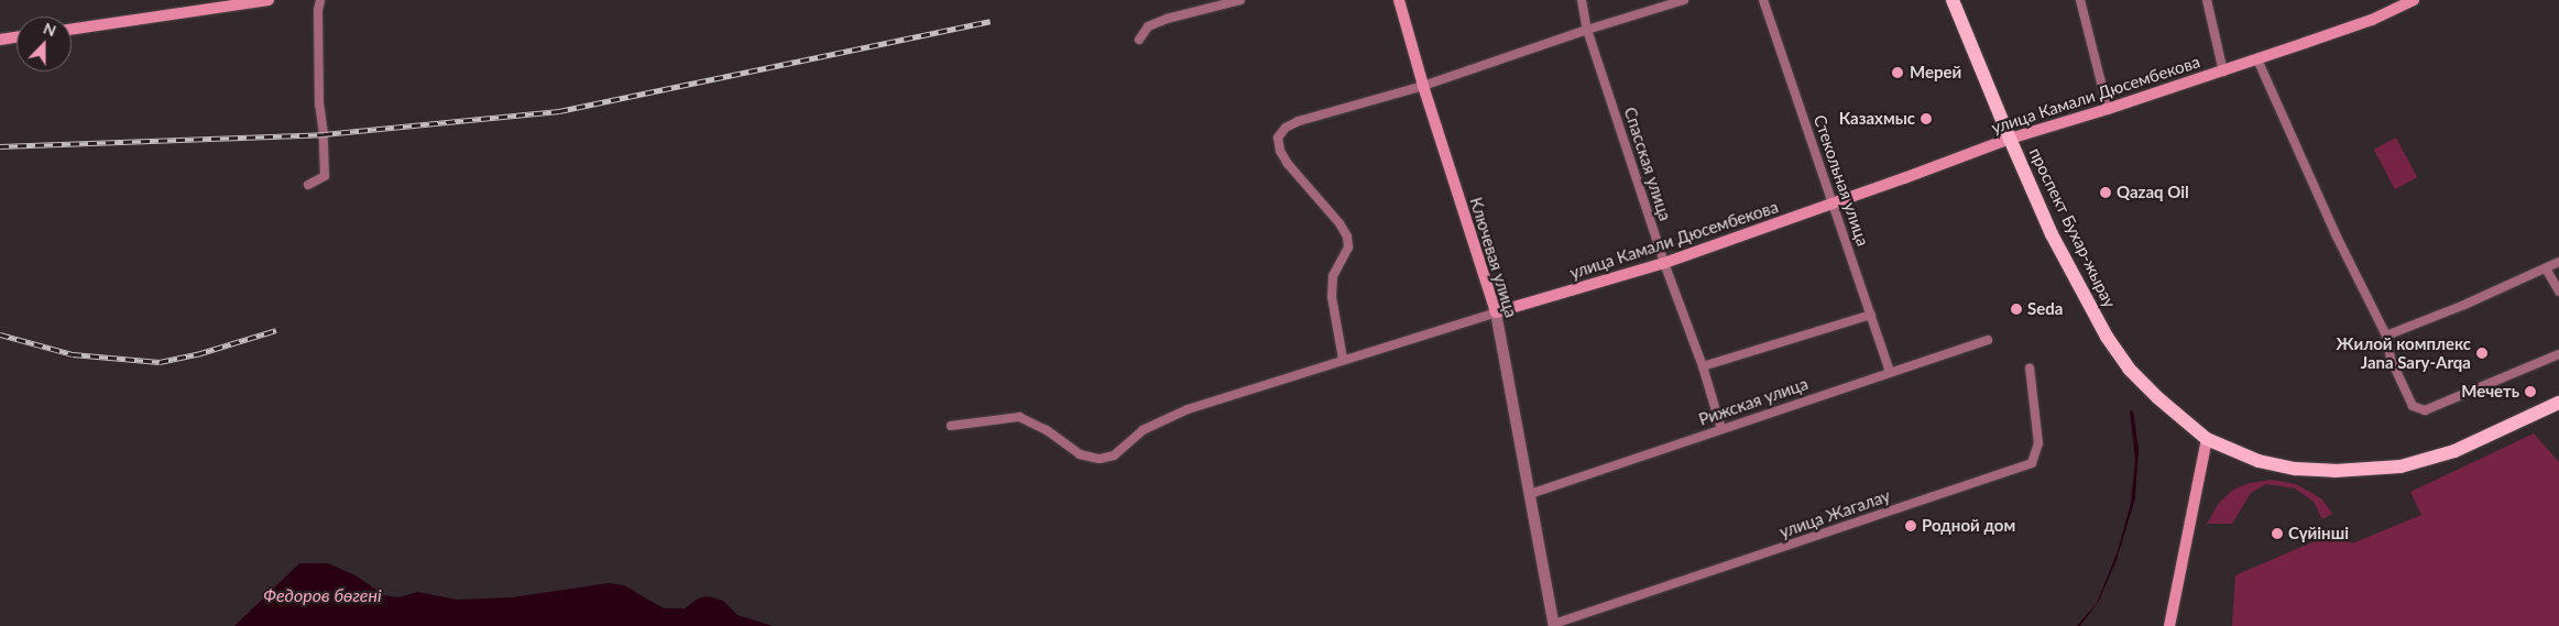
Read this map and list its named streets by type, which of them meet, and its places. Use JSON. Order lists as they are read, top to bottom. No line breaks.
{"streets":{"main road":["улица Камали Дюсембекова","проспект Бухар-жырау","Ключевая улица"],"street":["Спасская улица","Стекольная улица","Рижская улица","улица Жагалау"]},"crossings":[["улица Камали Дюсембекова","Спасская улица"],["улица Камали Дюсембекова","Стекольная улица"],["улица Камали Дюсембекова","проспект Бухар-жырау"],["улица Камали Дюсембекова","Ключевая улица"],["Спасская улица","Рижская улица"],["Стекольная улица","Рижская улица"],["Ключевая улица","Рижская улица"],["Ключевая улица","улица Жагалау"]],"water":["Федоров бөгені"],"places":["Мерей","Казахмыс","Qazaq Oil","Seda","Жилой комплекс Jana Sary-Arqa","Мечеть","Родной дом","Сүйінші"],"north":"top"}
